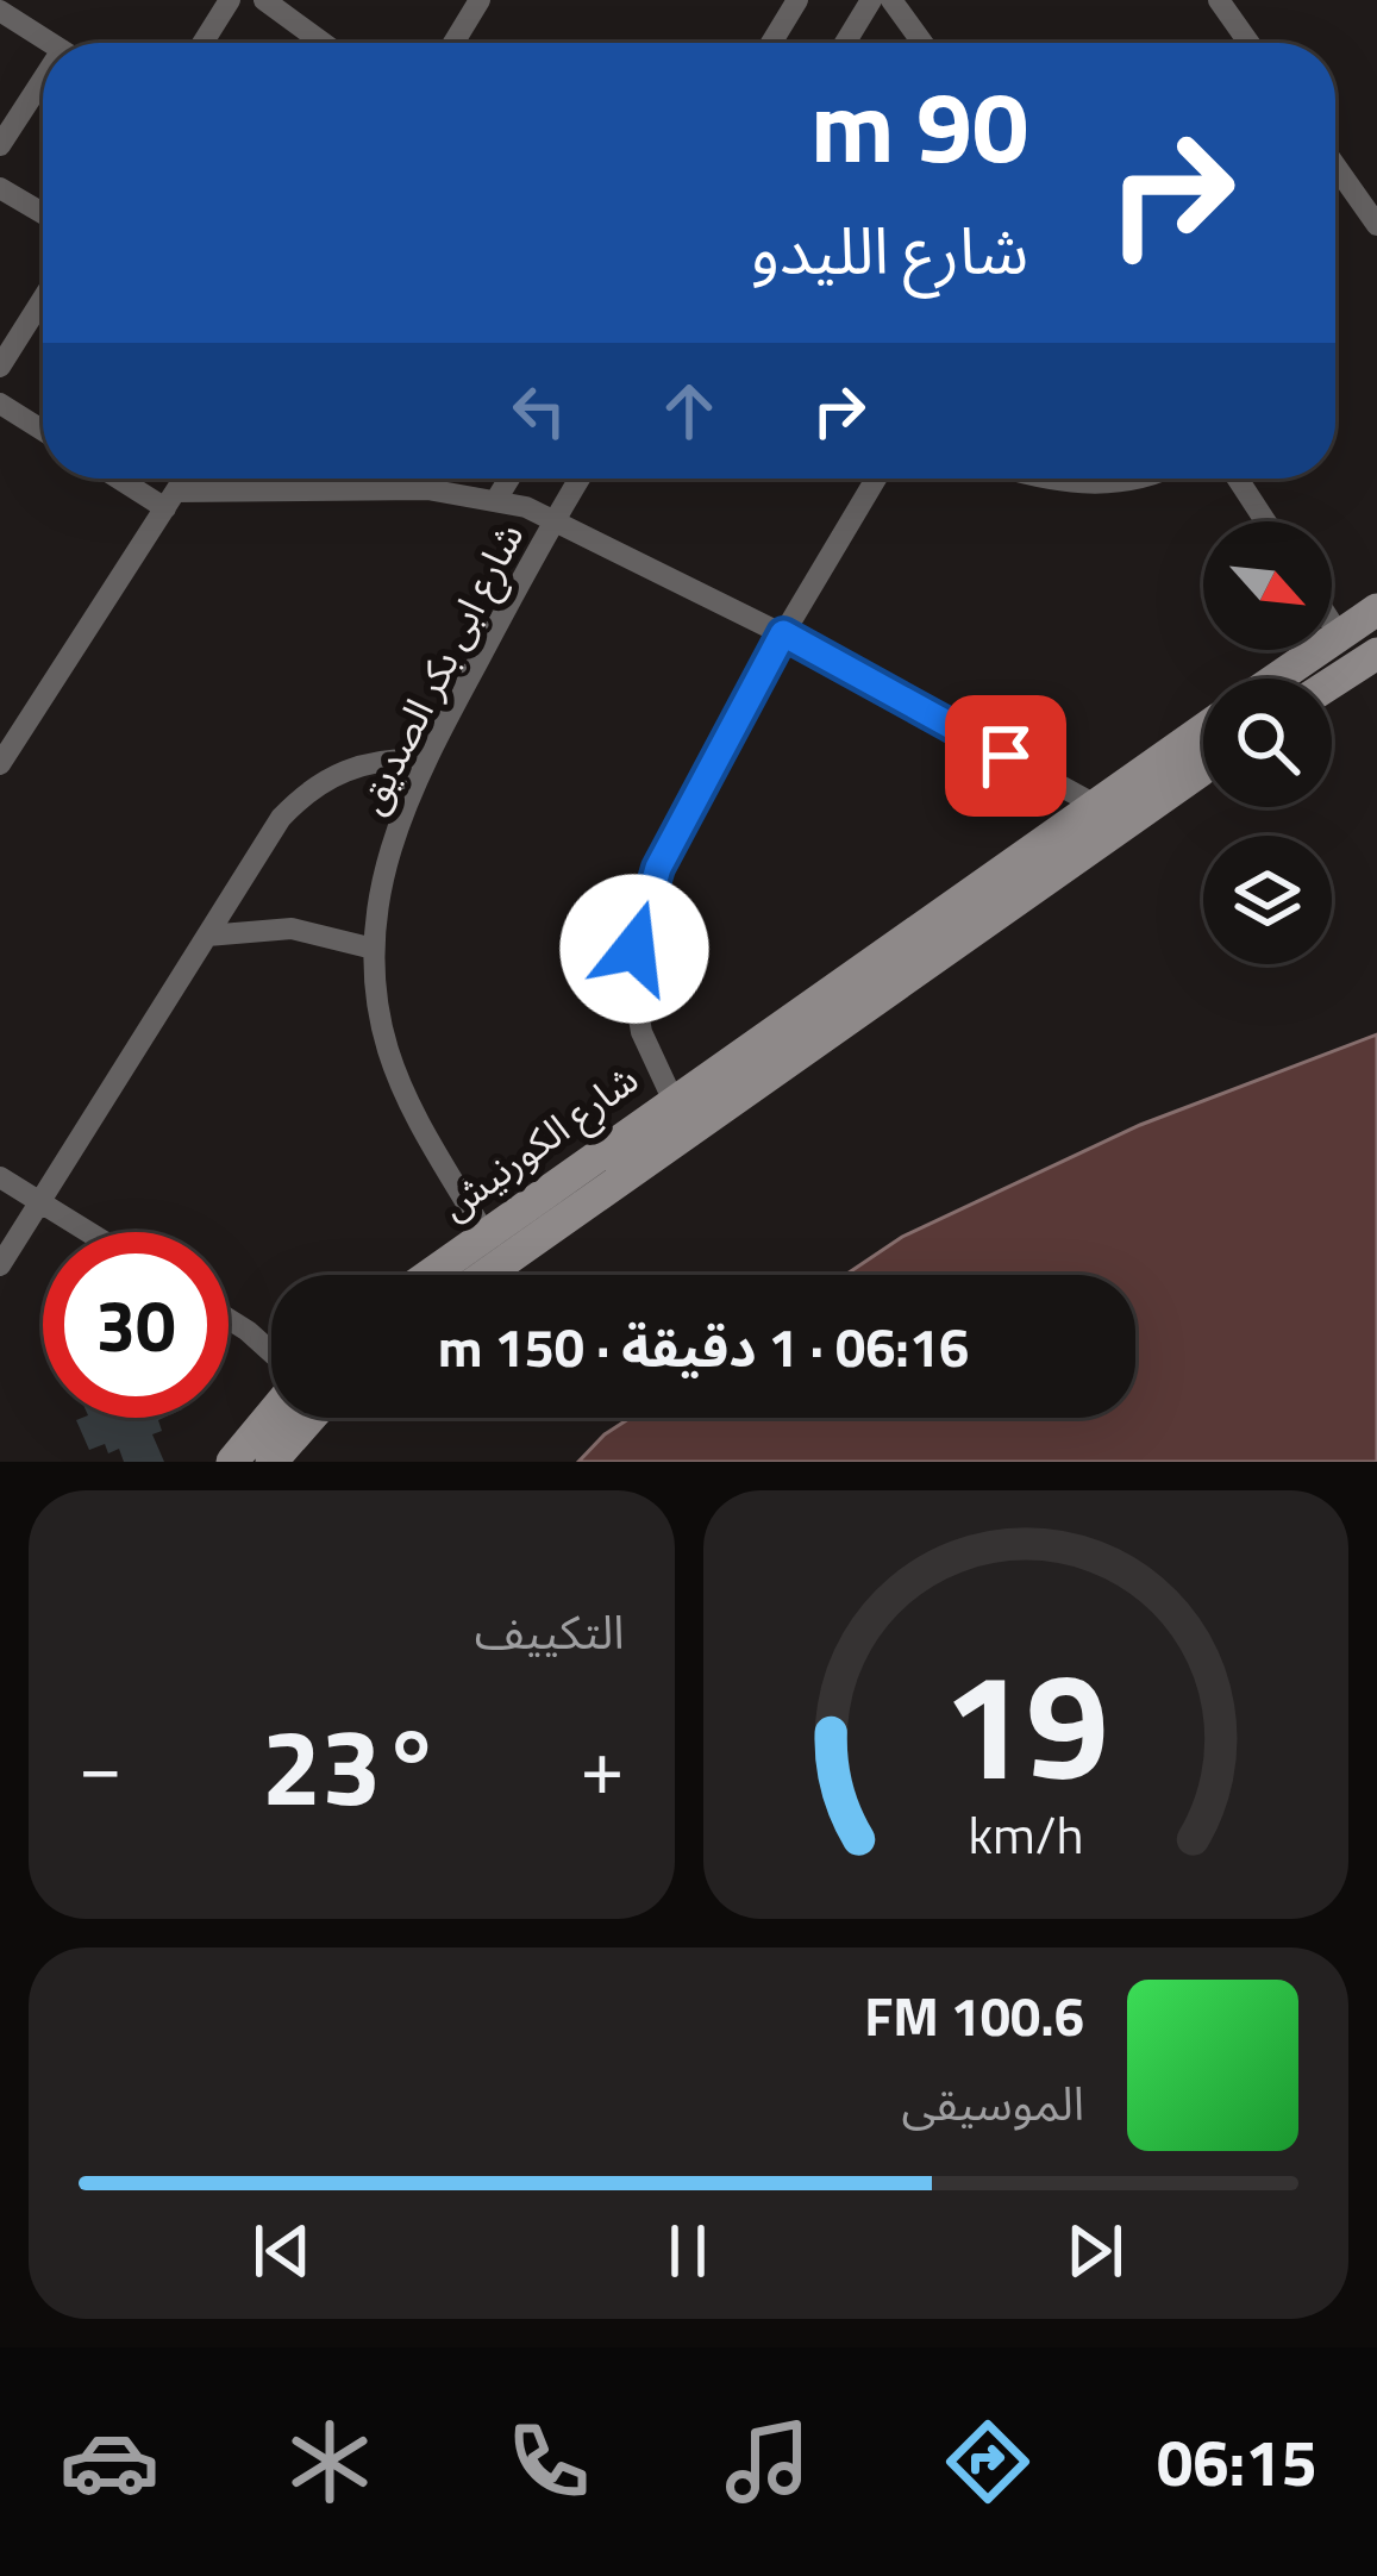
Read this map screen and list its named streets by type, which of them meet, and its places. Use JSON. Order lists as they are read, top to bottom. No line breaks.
{"streets":{"street":["شارع ابى بكر الصديق","شارع الكورنيش"]},"crossings":[["شارع ابى بكر الصديق","شارع الكورنيش"]],"north":"bottom right","page":{"turn":["90 m","شارع الليدو"],"limit":"30","trip":"06:16 · 1 دقيقة · 150 m","tile":"التكييف","heat":["−","23°","+"],"song":["100.6 FM","الموسيقى"],"tabs":"06:15","gauge":["19","km/h"]}}
